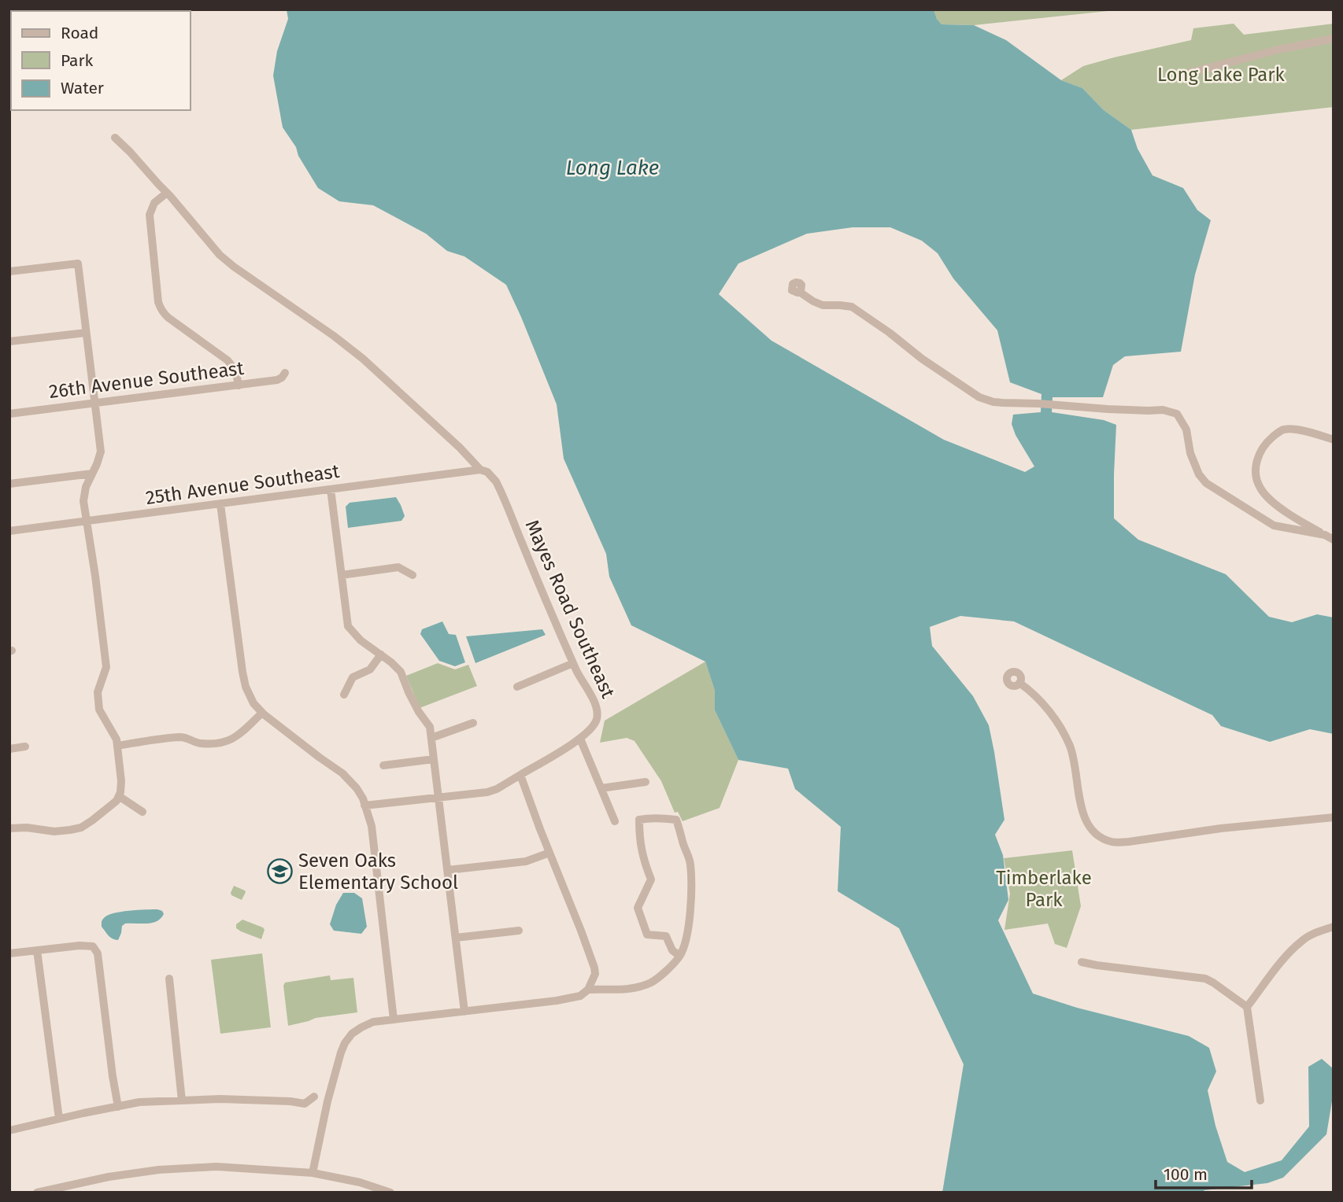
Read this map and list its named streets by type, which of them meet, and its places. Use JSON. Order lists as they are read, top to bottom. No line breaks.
{"streets":{"street":["26th Avenue Southeast","25th Avenue Southeast","Mayes Road Southeast"]},"crossings":[["25th Avenue Southeast","Mayes Road Southeast"]],"water":["Long Lake"],"parks":["Long Lake Park","Timberlake Park"],"places":{"school or university":["Seven Oaks Elementary School"]},"legend":["Road","Park","Water"],"scale_bar":"100 m"}
